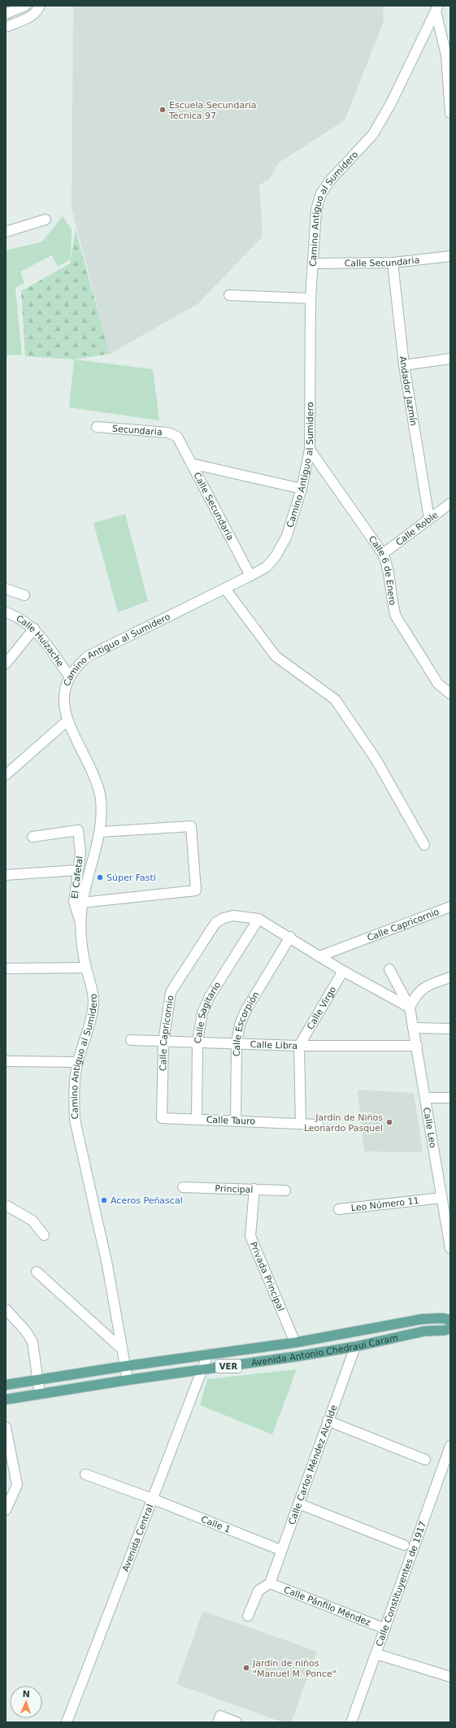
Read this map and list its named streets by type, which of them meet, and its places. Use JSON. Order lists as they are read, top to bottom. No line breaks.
{"streets":{"main road":["Avenida Antonio Chedraui Caram","VER"],"street":["Camino Antiguo al Sumidero","Calle Secundaria","Andador Jazmín","Secundaria","Calle Roble","Calle 6 de Enero","Calle Huizache","El Cafetal","Calle Capricornio","Calle Virgo","Calle Sagitario","Calle Escorpión","Calle Libra","Calle Tauro","Calle Leo","Principal","Leo Número 11","Privada Principal","Calle Carlos Méndez Alcalde","Calle 1","Avenida Central","Calle Constituyentes de 1917","Calle Pánfilo Méndez"]},"crossings":[["Camino Antiguo al Sumidero","Calle Secundaria"],["Camino Antiguo al Sumidero","Calle 6 de Enero"],["Camino Antiguo al Sumidero","Calle Huizache"],["Camino Antiguo al Sumidero","El Cafetal"],["Camino Antiguo al Sumidero","Avenida Antonio Chedraui Caram"],["Calle Secundaria","Andador Jazmín"],["Calle Secundaria","Secundaria"],["Andador Jazmín","Calle Roble"],["Calle Roble","Calle 6 de Enero"],["Calle Capricornio","Calle Virgo"],["Calle Capricornio","Calle Sagitario"],["Calle Capricornio","Calle Escorpión"],["Calle Capricornio","Calle Libra"],["Calle Capricornio","Calle Tauro"],["Calle Capricornio","Calle Leo"],["Calle Virgo","Calle Libra"],["Calle Sagitario","Calle Libra"],["Calle Sagitario","Calle Tauro"],["Calle Escorpión","Calle Libra"],["Calle Escorpión","Calle Tauro"],["Calle Libra","Calle Leo"],["Calle Leo","Leo Número 11"],["Principal","Privada Principal"],["Privada Principal","Avenida Antonio Chedraui Caram"],["Avenida Antonio Chedraui Caram","Calle Carlos Méndez Alcalde"],["Avenida Antonio Chedraui Caram","Avenida Central"],["Calle Carlos Méndez Alcalde","Calle 1"],["Calle Carlos Méndez Alcalde","Calle Pánfilo Méndez"],["Calle 1","Avenida Central"],["Calle Constituyentes de 1917","Calle Pánfilo Méndez"]],"places":["Escuela Secundaria Técnica 97","Súper Fasti","Jardín de Niños Leonardo Pasquel","Aceros Peñascal","Jardín de niños \"Manuel M. Ponce\""],"north":"top"}
